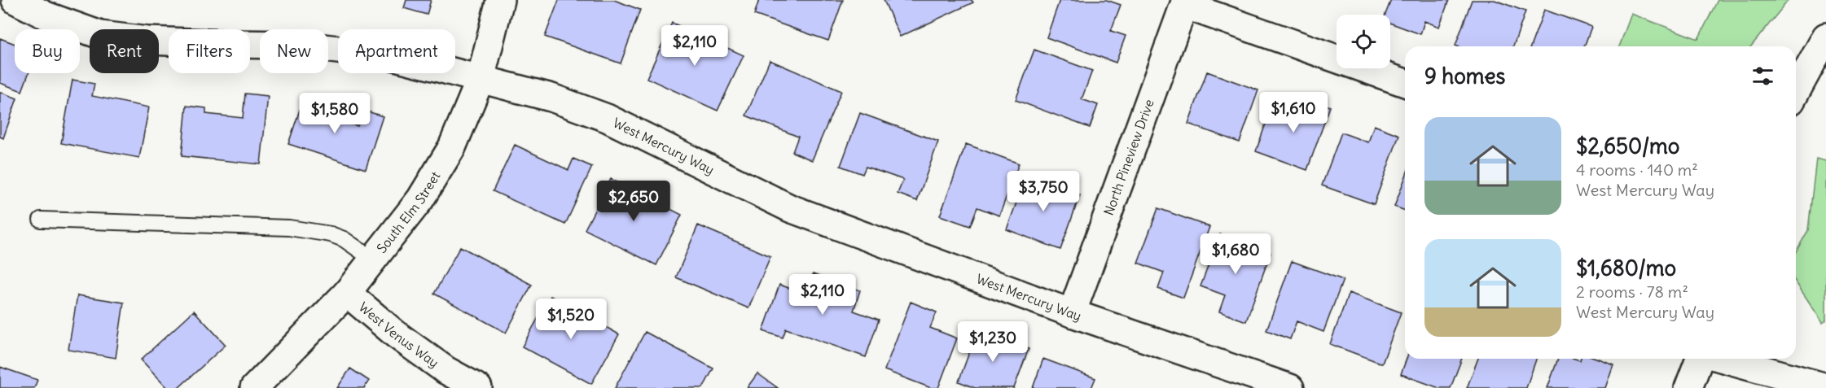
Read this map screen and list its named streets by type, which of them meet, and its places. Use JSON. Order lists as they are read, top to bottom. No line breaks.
{"streets":{"street":["West Mercury Way","North Pineview Drive","South Elm Street","West Venus Way"]},"crossings":[["West Mercury Way","North Pineview Drive"],["West Mercury Way","South Elm Street"],["South Elm Street","West Venus Way"]],"page":{"price":["$2,110","$1,610","$1,580","$3,750","$2,650","$1,680","$2,110","$1,520","$1,230"],"chip":["Buy","Rent","Filters","New","Apartment"],"heading":"9 homes","list":[{"name":"$2,650/mo","note":"4 rooms · 140 m² · West Mercury Way"},{"name":"$1,680/mo","note":"2 rooms · 78 m² · West Mercury Way"}]}}
